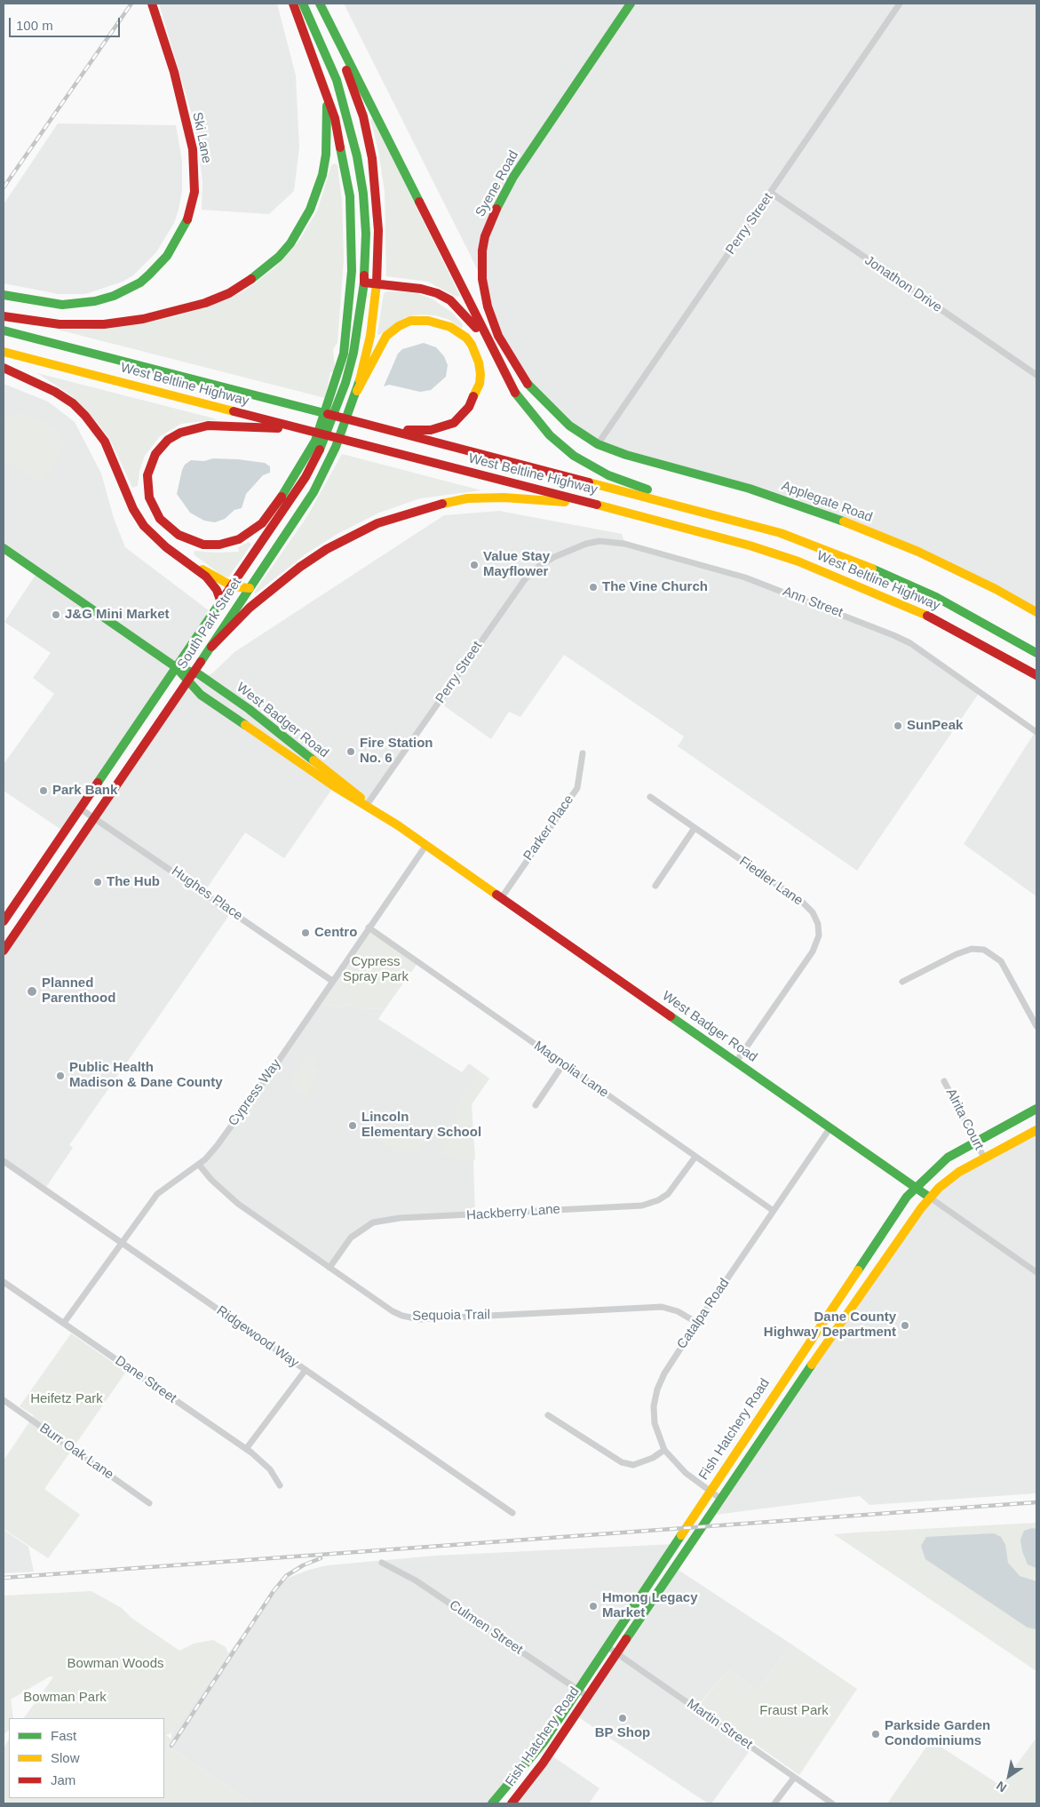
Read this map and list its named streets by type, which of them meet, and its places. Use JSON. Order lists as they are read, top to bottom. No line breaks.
{"streets":{"main road":["Ski Lane","Syene Road","West Beltline Highway","Applegate Road","South Park Street","West Badger Road","Fish Hatchery Road"],"street":["Perry Street","Jonathon Drive","Ann Street","Parker Place","Fiedler Lane","Hughes Place","Magnolia Lane","Cypress Way","Alrita Court","Hackberry Lane","Catalpa Road","Sequoia Trail","Ridgewood Way","Dane Street","Burr Oak Lane","Culmen Street","Martin Street"]},"crossings":[["Syene Road","Perry Street"],["Syene Road","Applegate Road"],["Perry Street","Jonathon Drive"],["Perry Street","Applegate Road"],["Perry Street","Ann Street"],["Perry Street","West Badger Road"],["South Park Street","West Badger Road"],["South Park Street","Hughes Place"],["West Badger Road","Parker Place"],["West Badger Road","Fiedler Lane"],["West Badger Road","Cypress Way"],["West Badger Road","Catalpa Road"],["West Badger Road","Fish Hatchery Road"],["Hughes Place","Cypress Way"],["Magnolia Lane","Cypress Way"],["Magnolia Lane","Hackberry Lane"],["Magnolia Lane","Catalpa Road"],["Cypress Way","Sequoia Trail"],["Cypress Way","Ridgewood Way"],["Cypress Way","Dane Street"],["Alrita Court","Fish Hatchery Road"],["Hackberry Lane","Sequoia Trail"],["Catalpa Road","Sequoia Trail"],["Catalpa Road","Fish Hatchery Road"],["Fish Hatchery Road","Culmen Street"],["Fish Hatchery Road","Martin Street"]],"parks":["Cypress Spray Park","Heifetz Park","Bowman Woods","Bowman Park","Fraust Park"],"places":["Value Stay Mayflower","The Vine Church","J&G Mini Market","SunPeak","Fire Station No. 6","Park Bank","The Hub","Centro","Planned Parenthood","Public Health Madison & Dane County","Lincoln Elementary School","Dane County Highway Department","Hmong Legacy Market","BP Shop","Parkside Garden Condominiums"],"legend":["Fast","Slow","Jam"],"scale_bar":"100 m","north":"bottom left"}
